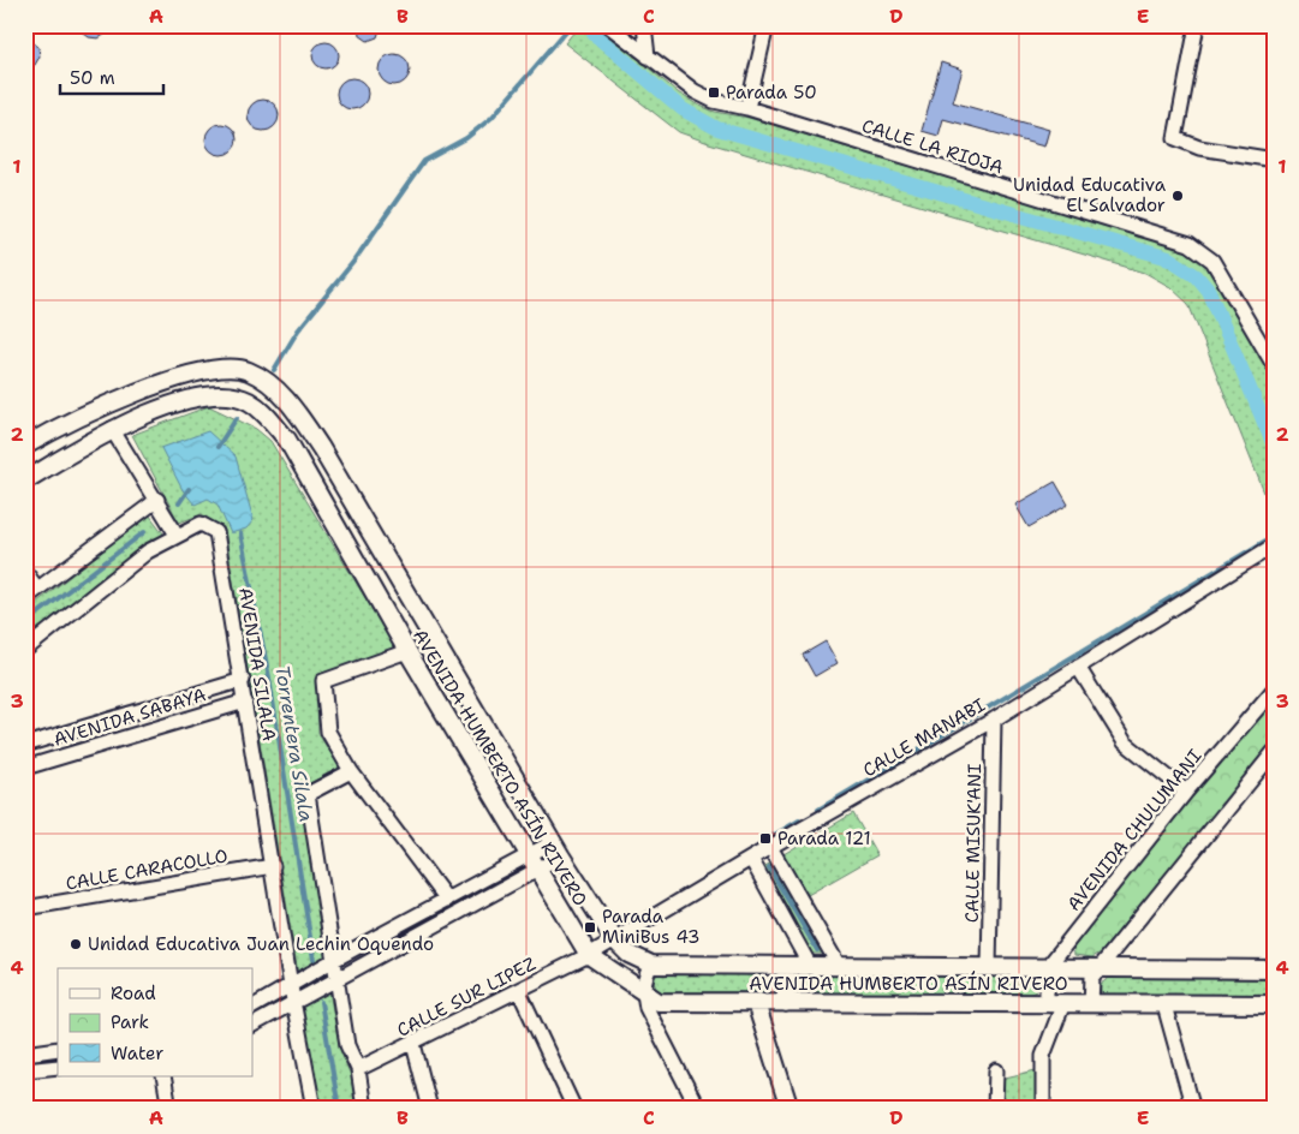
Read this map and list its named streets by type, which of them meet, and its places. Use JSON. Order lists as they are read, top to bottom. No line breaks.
{"streets":{"street":["CALLE LA RIOJA","AVENIDA SILALA","AVENIDA SABAYA","CALLE MANABI","AVENIDA HUMBERTO ASÍN RIVERO","AVENIDA CHULUMANI","CALLE MISUK'ANI","CALLE CARACOLLO","CALLE SUR LIPEZ"]},"crossings":[["AVENIDA SILALA","AVENIDA SABAYA"],["AVENIDA SILALA","CALLE CARACOLLO"],["CALLE MANABI","AVENIDA HUMBERTO ASÍN RIVERO"],["CALLE MANABI","CALLE MISUK'ANI"],["CALLE MANABI","CALLE SUR LIPEZ"],["AVENIDA HUMBERTO ASÍN RIVERO","AVENIDA CHULUMANI"],["AVENIDA HUMBERTO ASÍN RIVERO","CALLE MISUK'ANI"],["AVENIDA HUMBERTO ASÍN RIVERO","CALLE SUR LIPEZ"]],"water":["Torrentera Silala"],"places":{"transit":["Parada 50","Parada 121","Parada MiniBus 43"],"other":["Unidad Educativa El Salvador","Unidad Educativa Juan Lechin Oquendo"]},"legend":["Road","Park","Water"],"scale_bar":"50 m","grid":{"columns":["A","B","C","D","E"],"rows":["1","2","3","4"]}}
